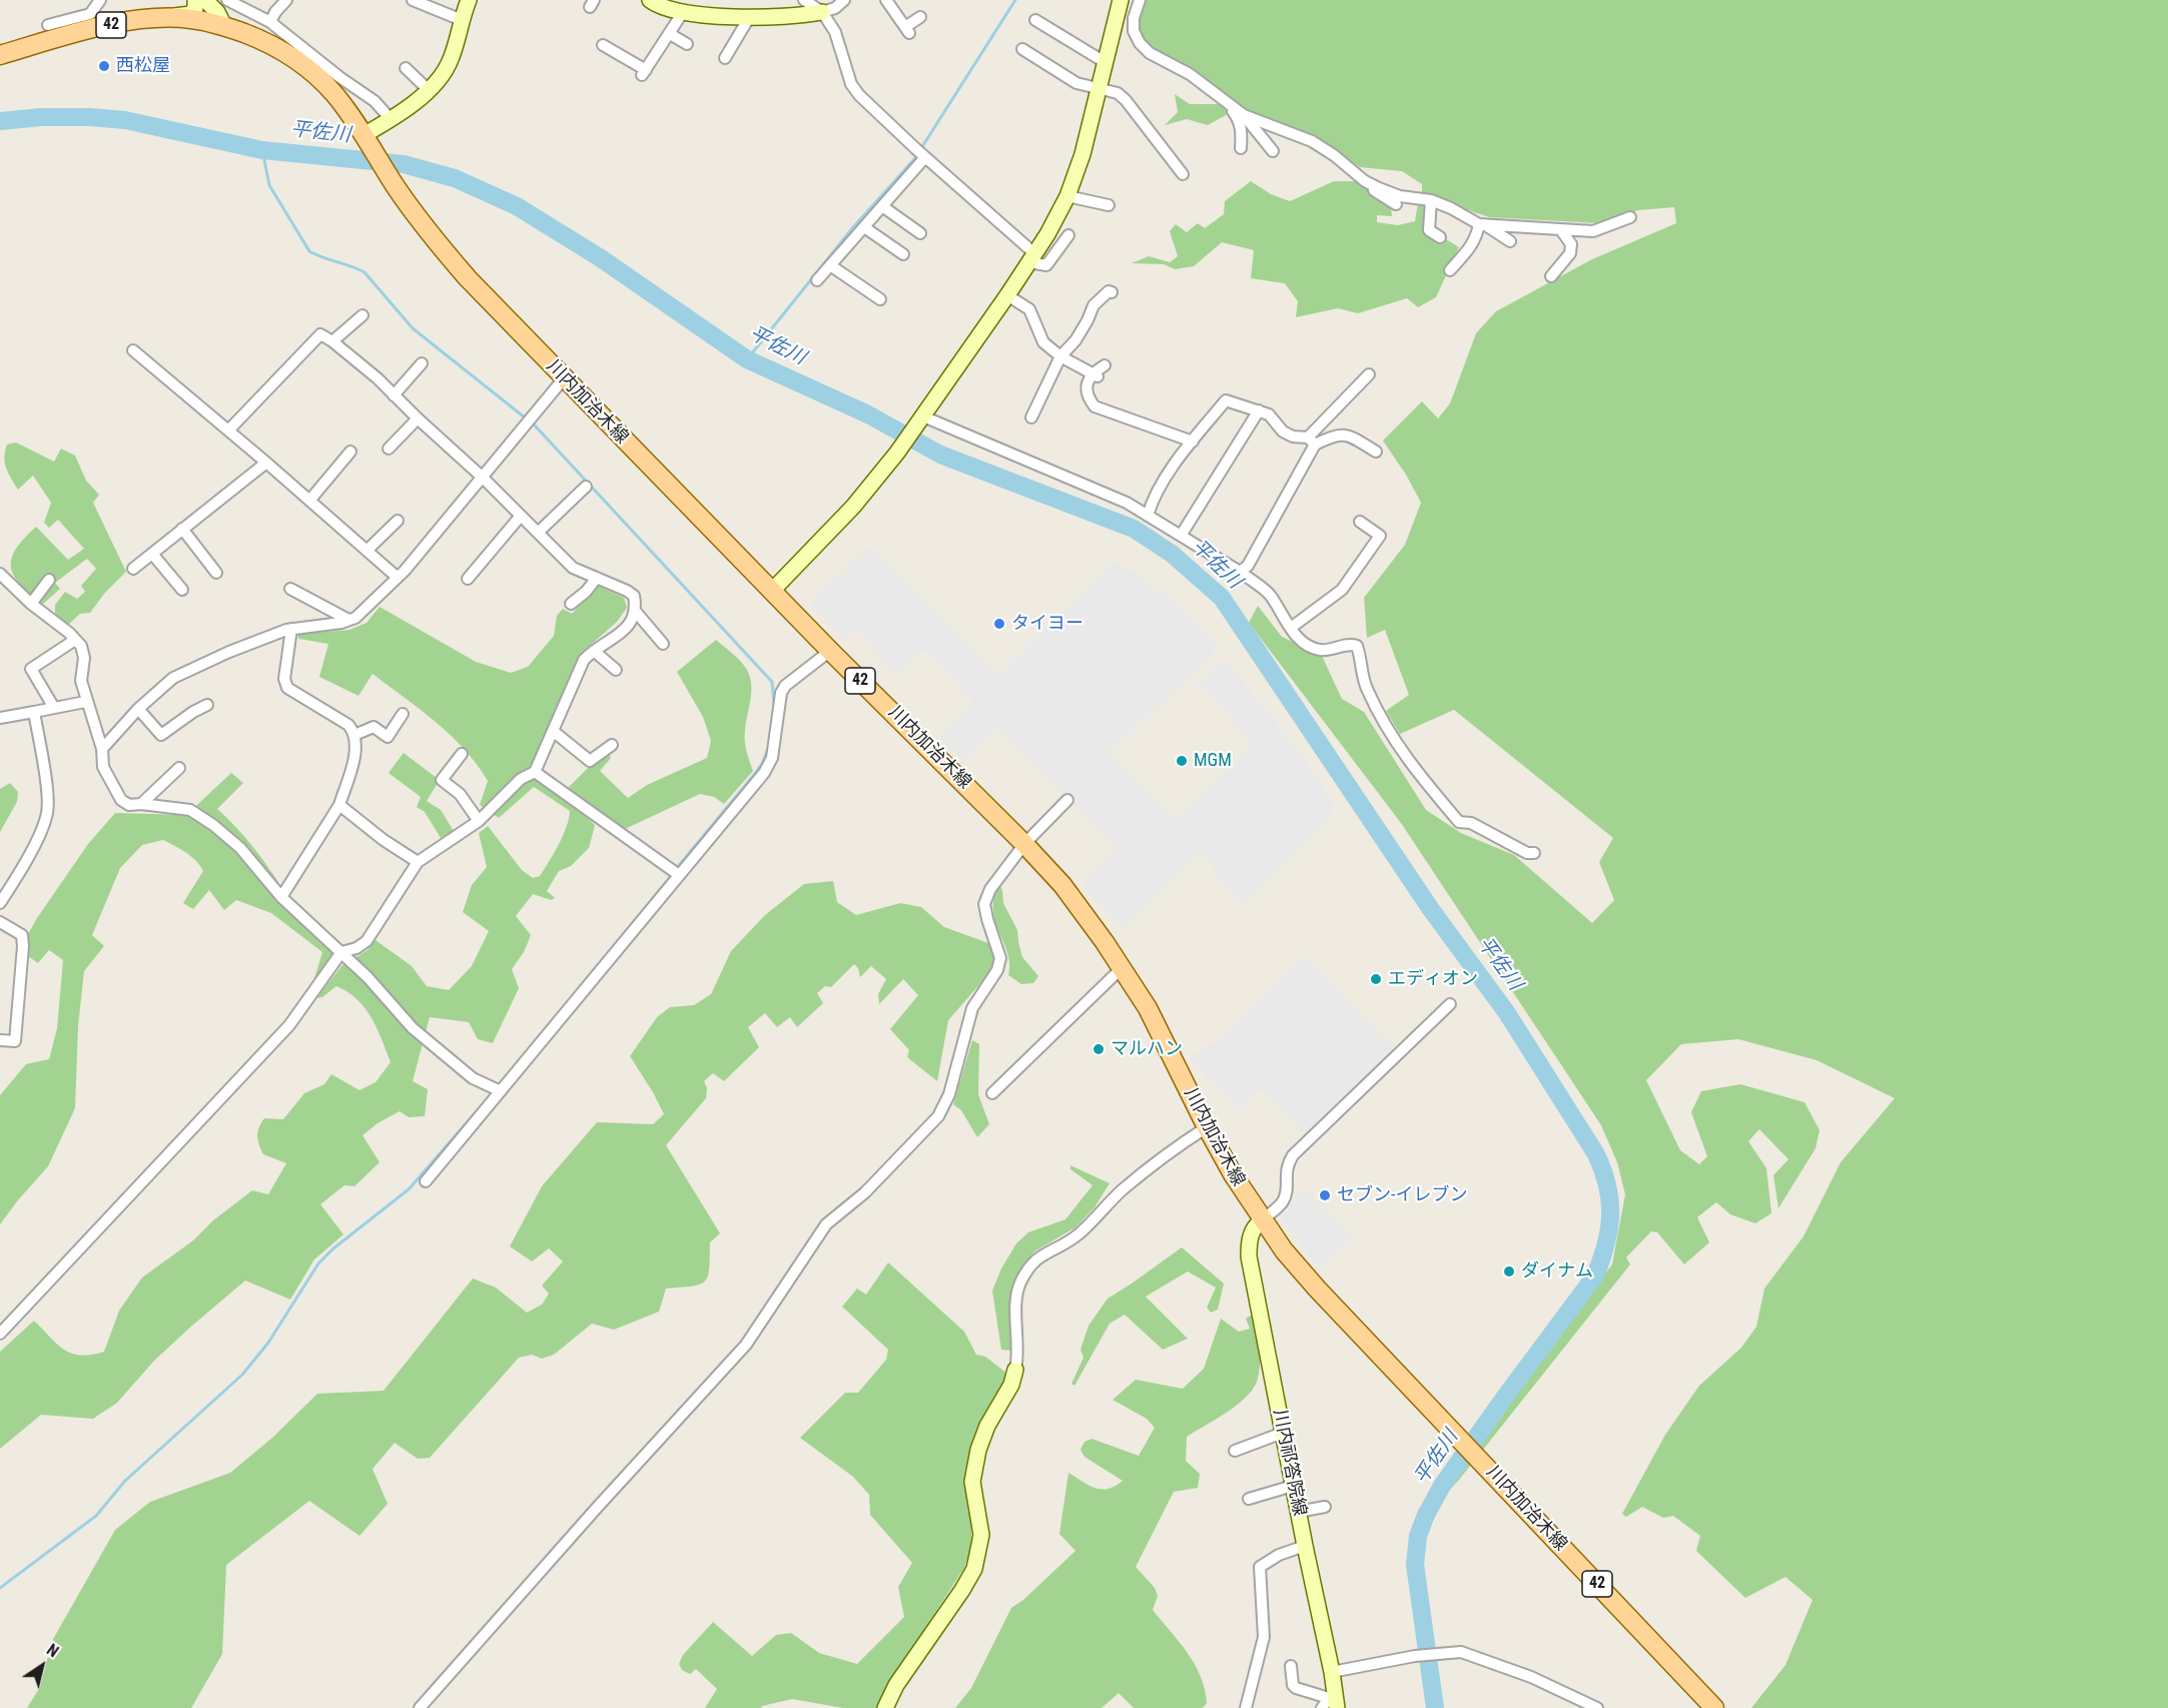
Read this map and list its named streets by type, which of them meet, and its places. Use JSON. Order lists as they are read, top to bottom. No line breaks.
{"streets":{"main road":["42","川内加治木線"],"street":["川内祁答院線"]},"crossings":[["川内加治木線","川内祁答院線"]],"water":["平佐川"],"places":["西松屋","タイヨー","MGM","エディオン","マルハン","セブン-イレブン","ダイナム"],"north":"top right"}
